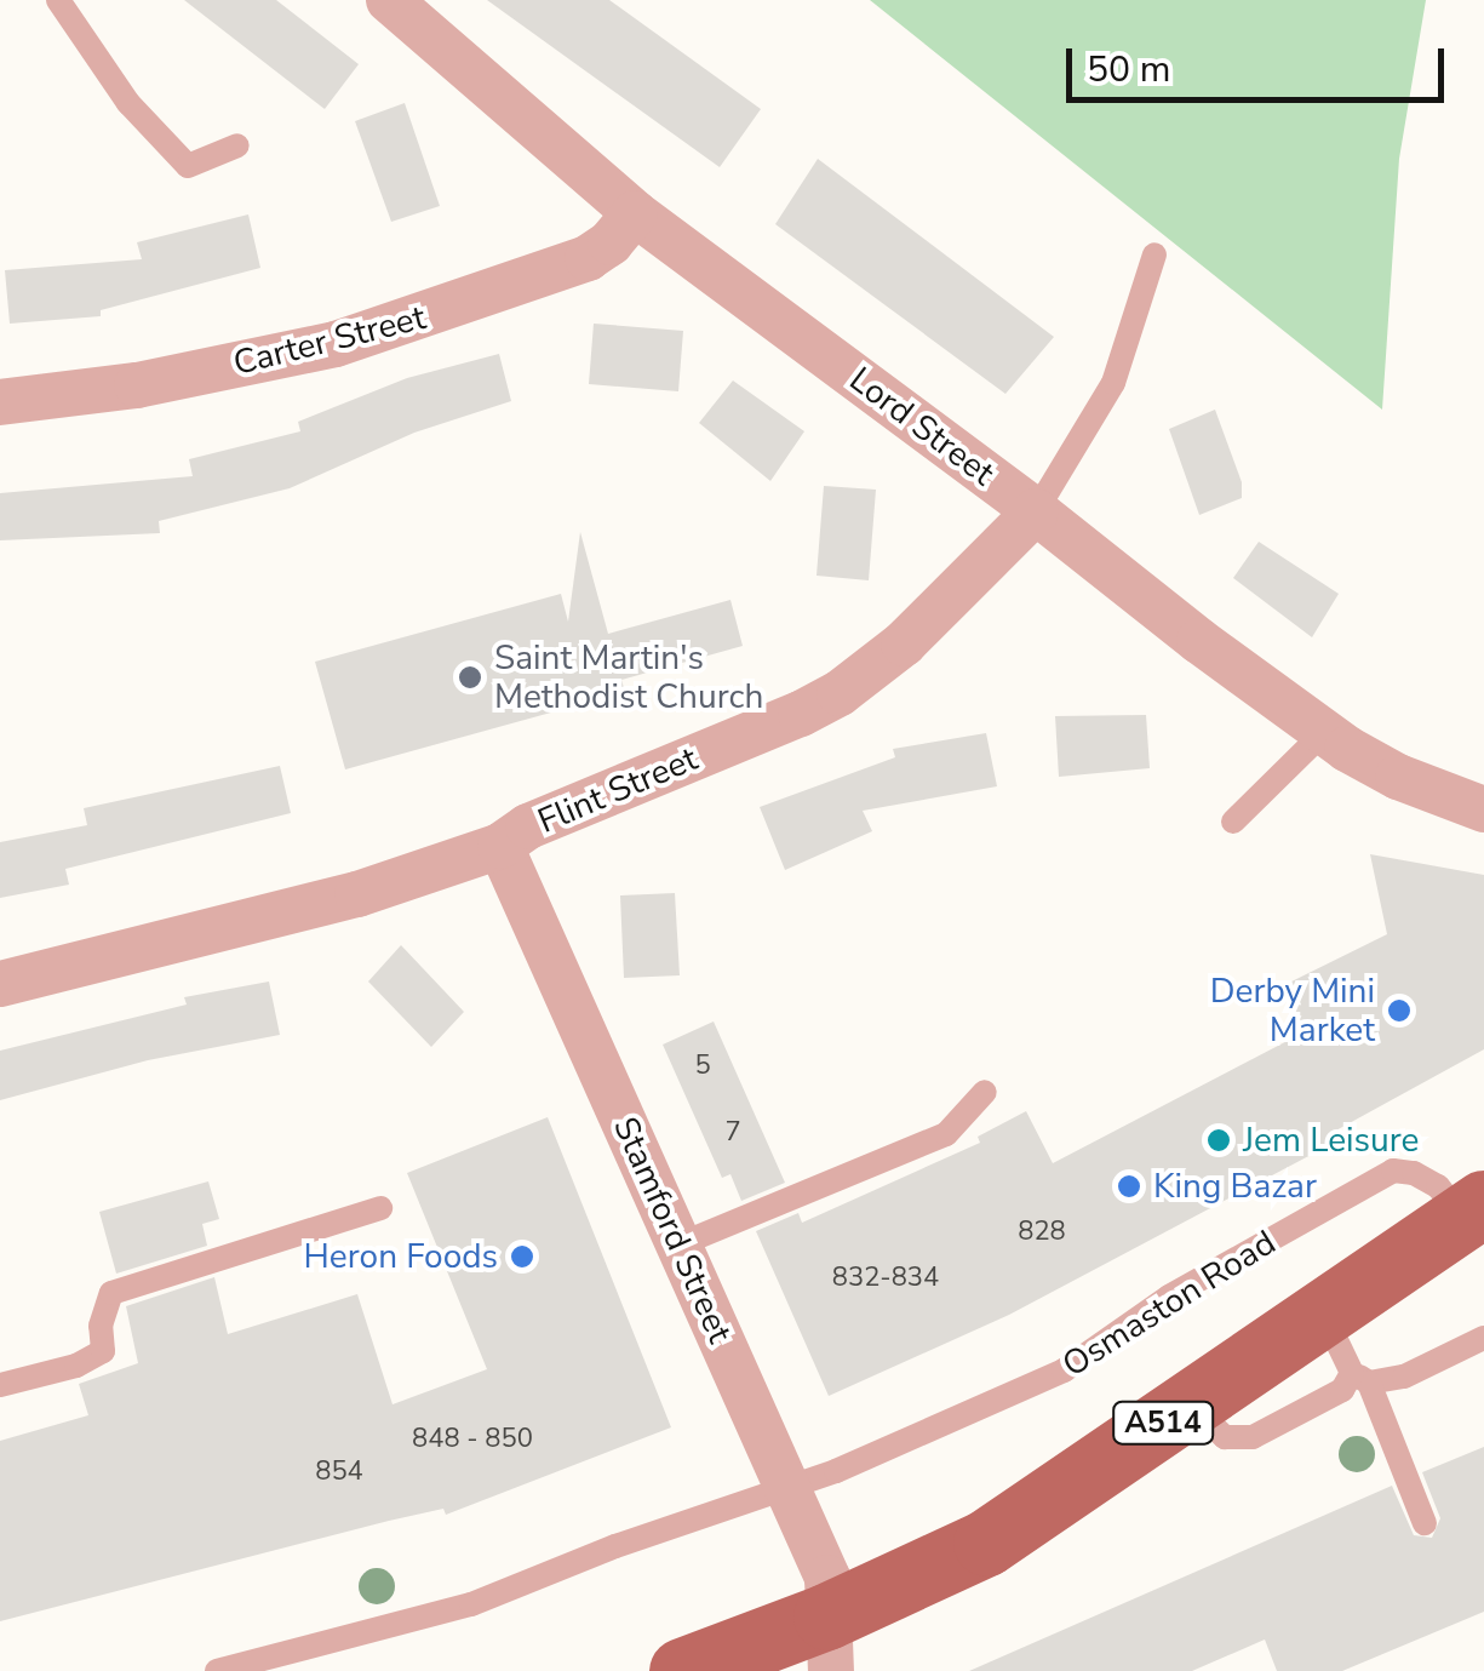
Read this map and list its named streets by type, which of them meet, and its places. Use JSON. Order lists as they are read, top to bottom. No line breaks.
{"streets":{"main road":["Osmaston Road","A514"],"street":["Carter Street","Lord Street","Flint Street","Stamford Street"]},"crossings":[["Carter Street","Lord Street"],["Lord Street","Flint Street"],["Flint Street","Stamford Street"],["Stamford Street","Osmaston Road"]],"places":["Saint Martin's Methodist Church","Derby Mini Market","Jem Leisure","King Bazar","Heron Foods"],"house_numbers":["5","7","828","832-834","848 - 850","854"],"scale_bar":"50 m"}
